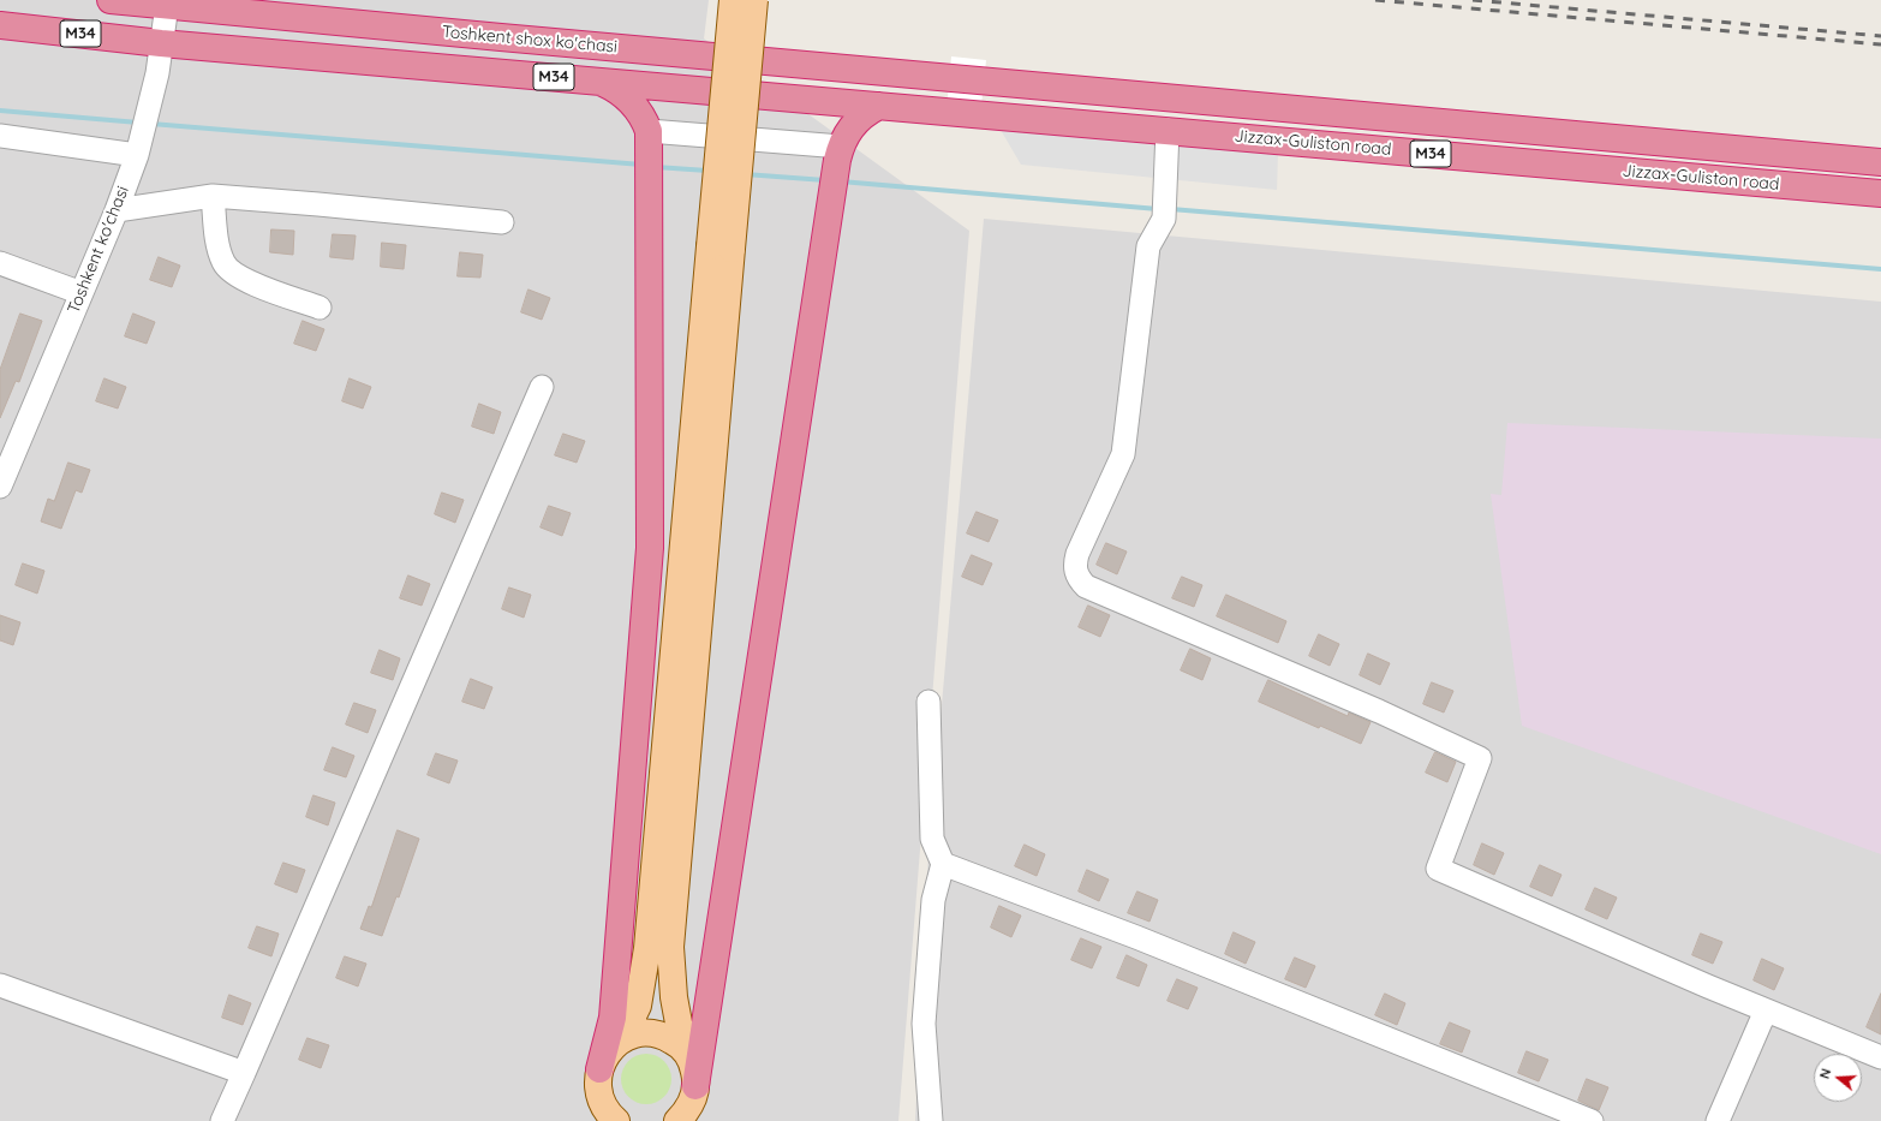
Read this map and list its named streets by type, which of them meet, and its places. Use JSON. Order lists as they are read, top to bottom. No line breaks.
{"streets":{"highway":["M34","Toshkent shox ko'chasi","Jizzax-Guliston road"],"street":["Toshkent ko'chasi"]},"crossings":[["M34","Toshkent shox ko'chasi"],["M34","Toshkent ko'chasi"],["Toshkent shox ko'chasi","Jizzax-Guliston road"],["Toshkent shox ko'chasi","Toshkent ko'chasi"]],"north":"left"}
